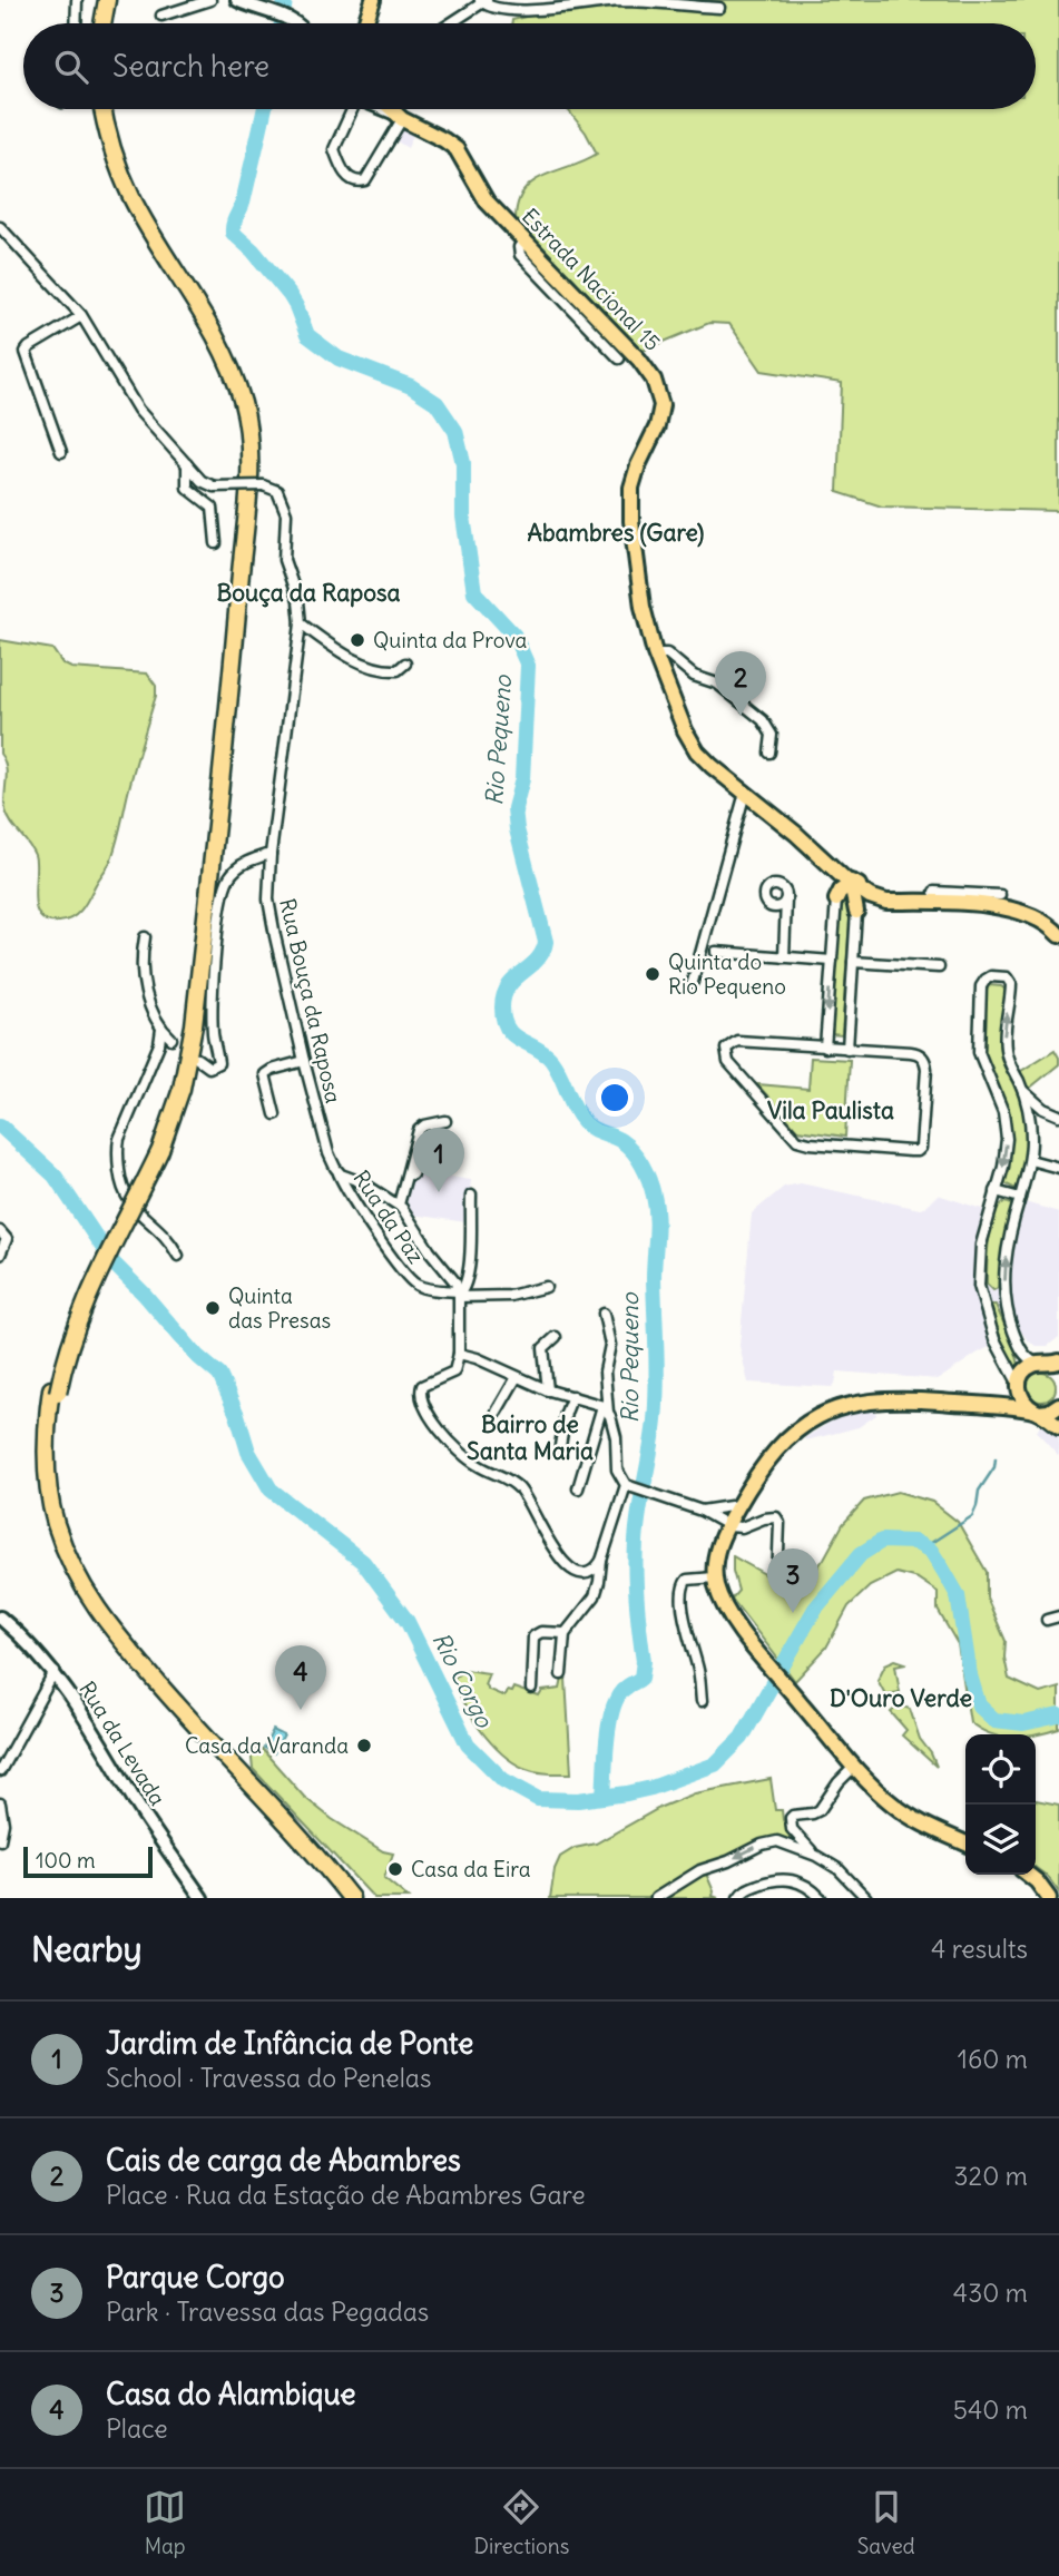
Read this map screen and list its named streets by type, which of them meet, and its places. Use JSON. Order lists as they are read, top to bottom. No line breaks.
{"streets":{"main road":["Estrada Nacional 15"],"street":["Rua Bouça da Raposa","Rua da Paz","Rua da Levada"]},"crossings":[["Rua Bouça da Raposa","Rua da Paz"]],"districts":["Abambres (Gare)","Bouça da Raposa","Vila Paulista","Bairro de Santa Maria","D'Ouro Verde"],"water":["Rio Pequeno","Rio Corgo"],"places":["Quinta da Prova","Quinta do Rio Pequeno","Quinta das Presas","Casa da Varanda","Casa da Eira"],"scale_bar":"100 m","page":{"search":"Search here","pins":["2","1","3","4"],"scale":"100 m","heading":["Nearby","4 results"],"list":[{"mark":"1","name":"Jardim de Infância de Ponte","note":"School · Travessa do Penelas","value":"160 m"},{"mark":"2","name":"Cais de carga de Abambres","note":"Place · Rua da Estação de Abambres Gare","value":"320 m"},{"mark":"3","name":"Parque Corgo","note":"Park · Travessa das Pegadas","value":"430 m"},{"mark":"4","name":"Casa do Alambique","note":"Place","value":"540 m"}],"nav":["Map","Directions","Saved"]}}
